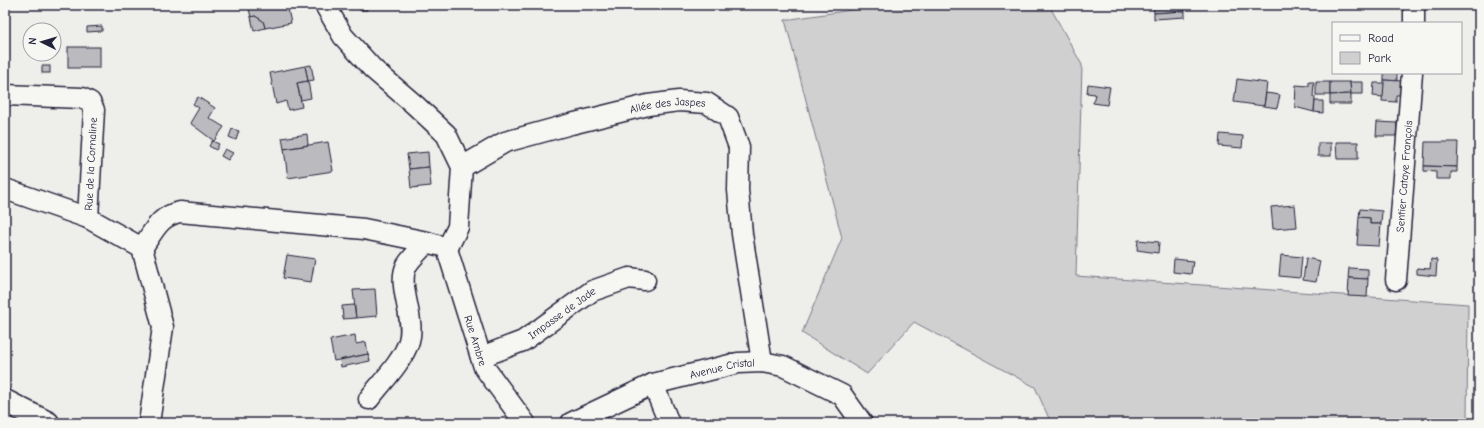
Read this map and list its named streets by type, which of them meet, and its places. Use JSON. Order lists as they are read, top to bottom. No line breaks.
{"streets":{"street":["Allée des Jaspes","Rue de la Cornaline","Sentier Cataye François","Impasse de Jade","Rue Ambre","Avenue Cristal"]},"crossings":[["Allée des Jaspes","Avenue Cristal"],["Impasse de Jade","Rue Ambre"]],"legend":["Road","Park"],"north":"left"}
